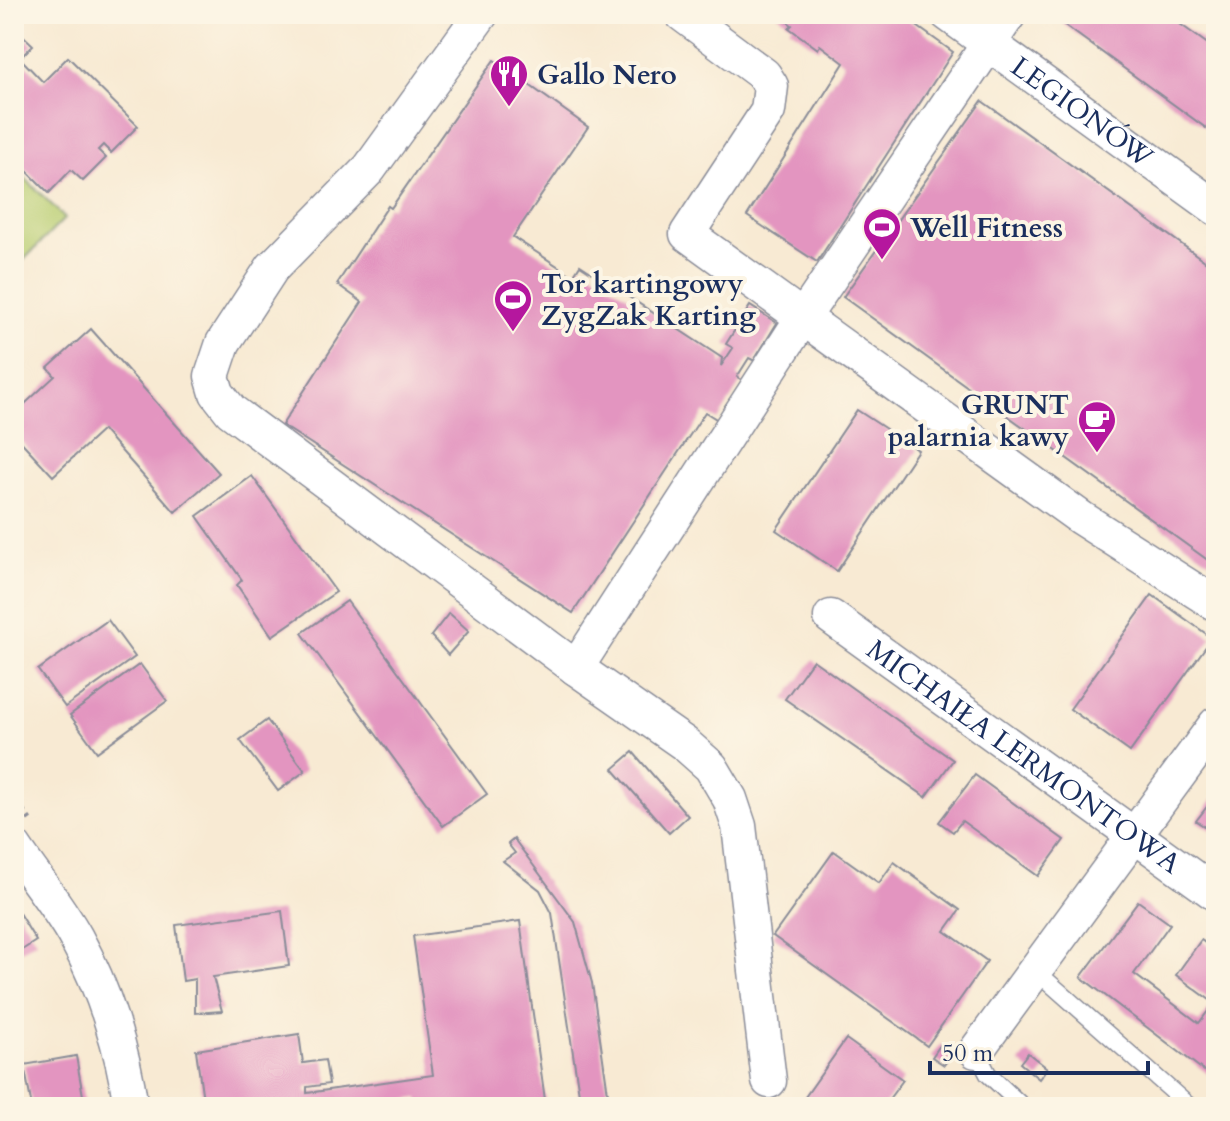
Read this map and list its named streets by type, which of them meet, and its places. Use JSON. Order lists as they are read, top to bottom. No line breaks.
{"streets":{"street":["LEGIONÓW","MICHAIŁA LERMONTOWA"]},"places":{"restaurant":["Gallo Nero"],"sports":["Well Fitness","Tor kartingowy ZygZak Karting"],"cafe":["GRUNT palarnia kawy"]},"scale_bar":"50 m"}
